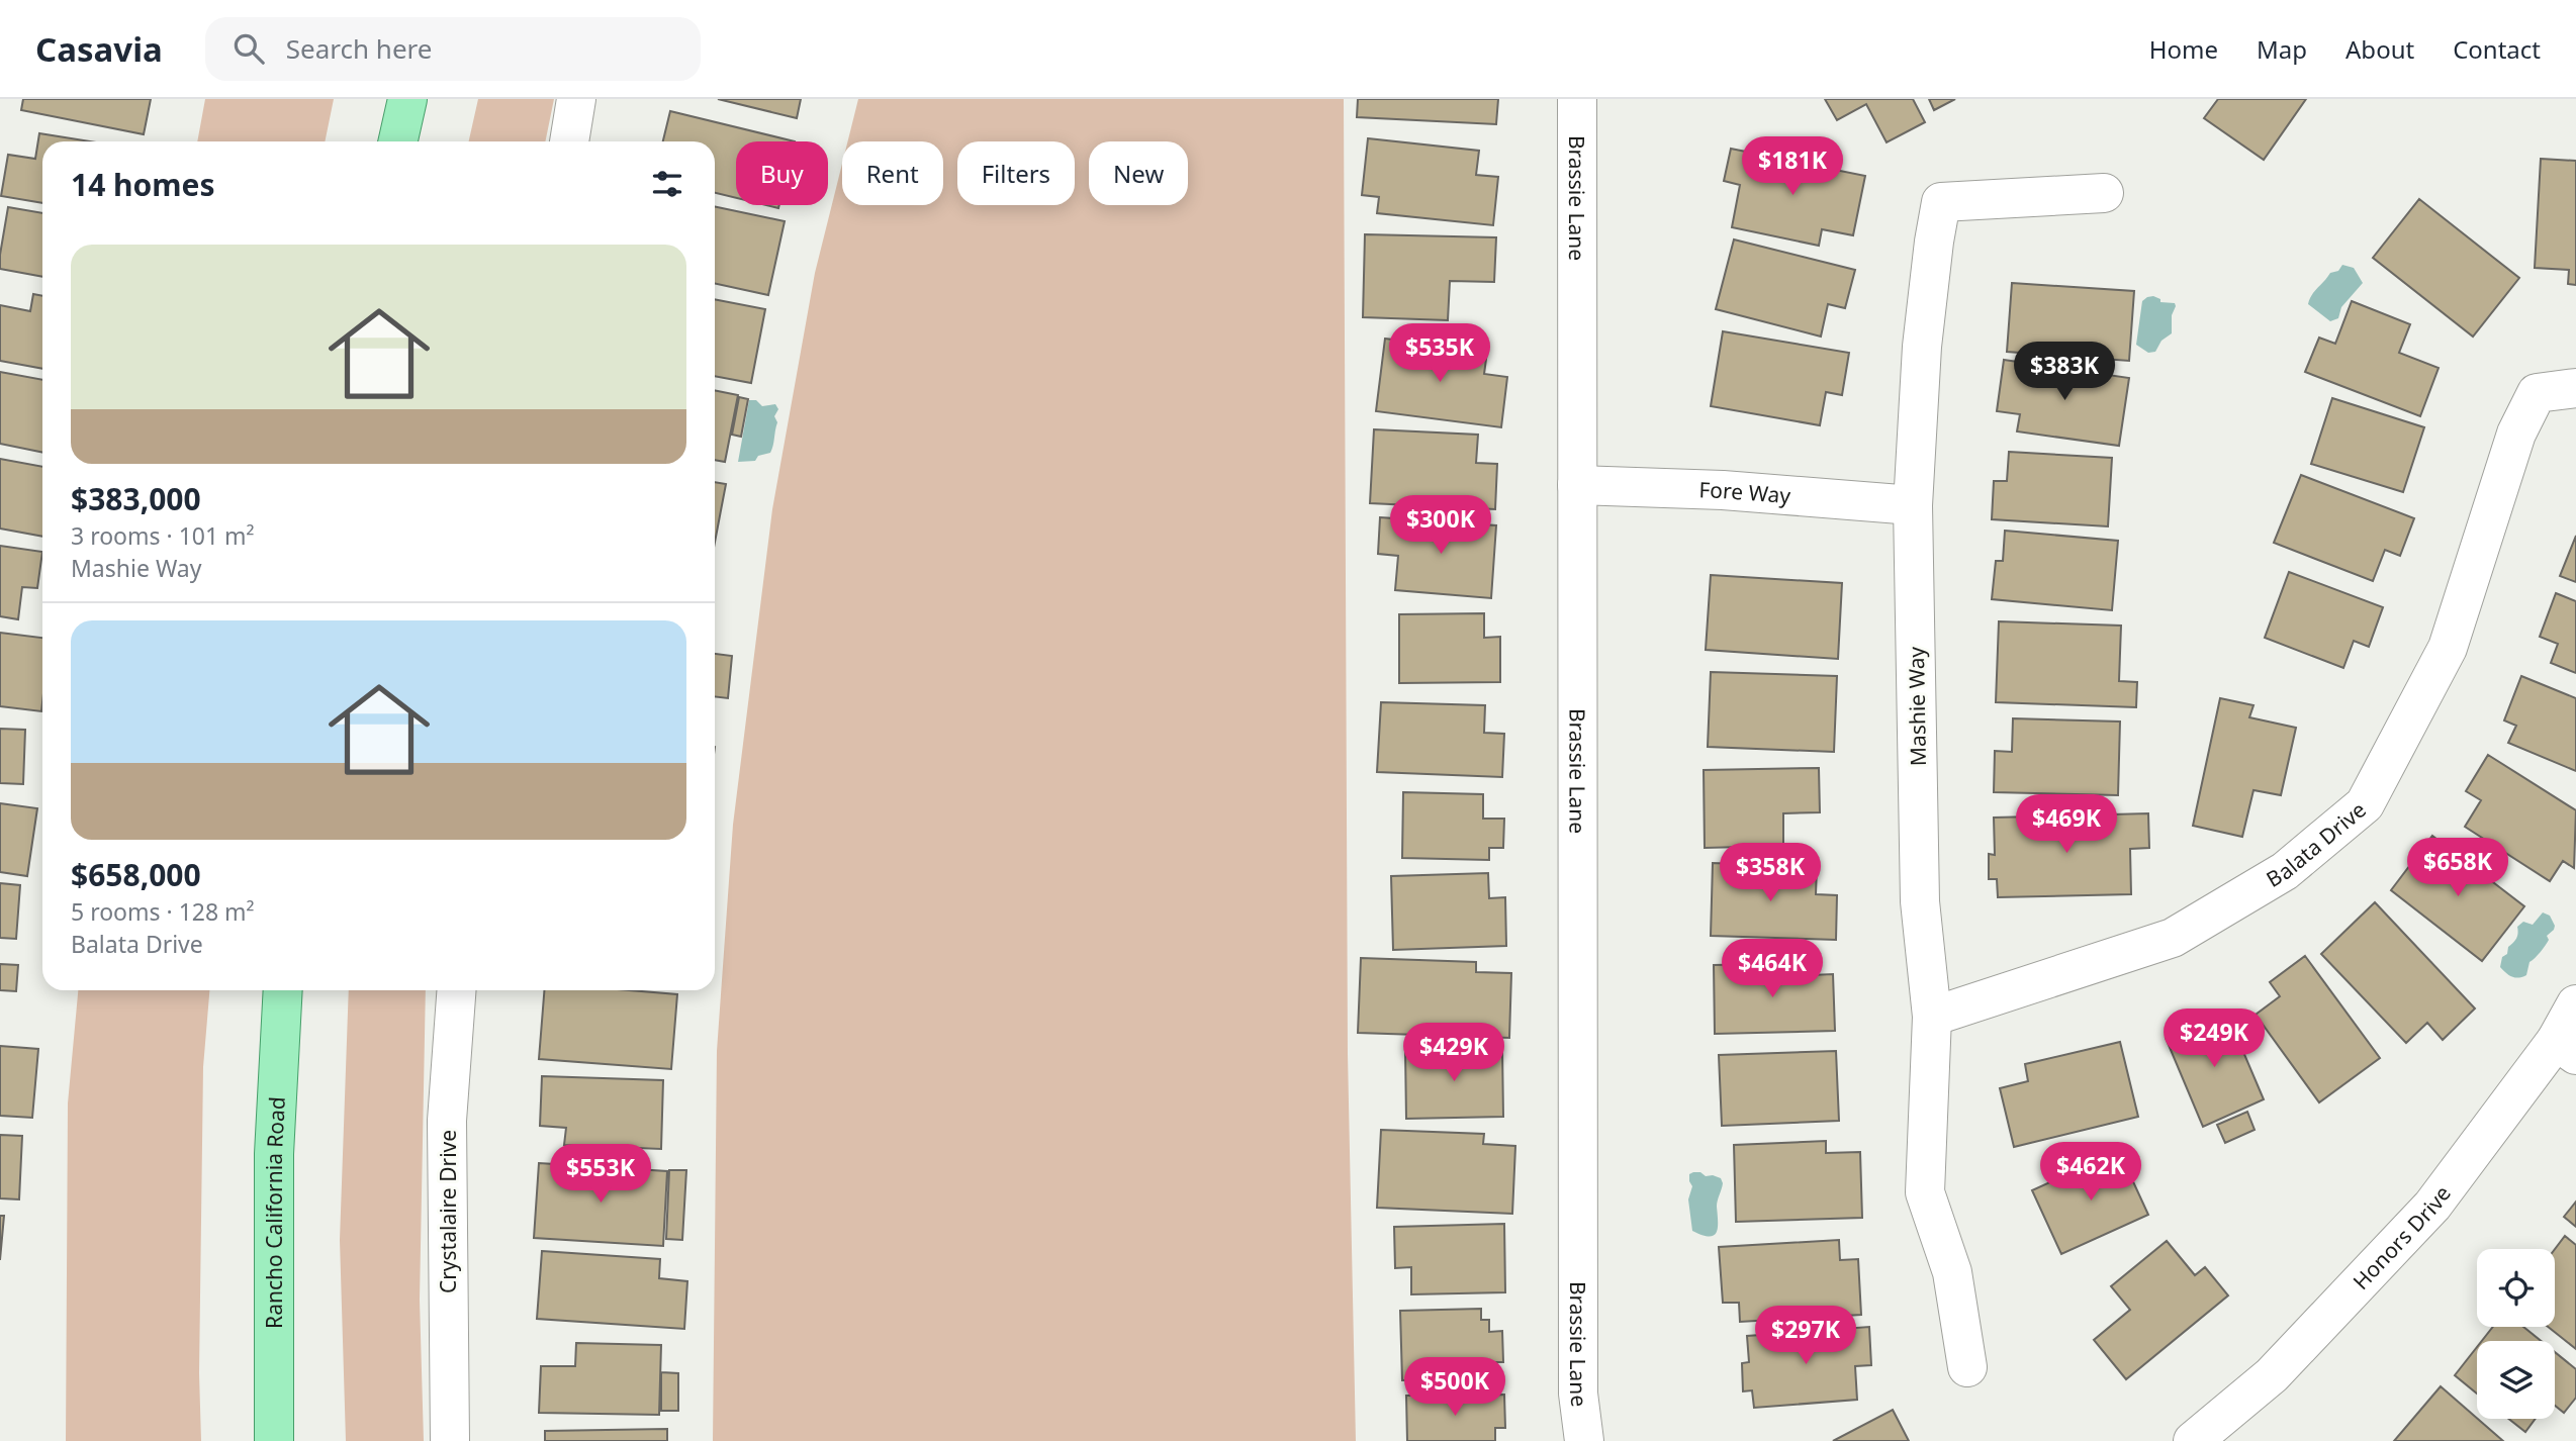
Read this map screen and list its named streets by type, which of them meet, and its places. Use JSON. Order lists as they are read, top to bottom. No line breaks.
{"streets":{"main road":["Rancho California Road"],"street":["Brassie Lane","Fore Way","Mashie Way","Balata Drive","Crystalaire Drive","Honors Drive"]},"crossings":[["Brassie Lane","Fore Way"],["Fore Way","Mashie Way"],["Mashie Way","Balata Drive"]],"page":{"header":"Casavia","search":"Search here","nav":["Home","Map","About","Contact"],"price":["$181K","$535K","$383K","$300K","$469K","$658K","$358K","$464K","$249K","$429K","$462K","$553K","$297K","$500K"],"chip":["Buy","Rent","Filters","New"],"heading":"14 homes","list":[{"name":"$383,000","note":"3 rooms · 101 m² · Mashie Way"},{"name":"$658,000","note":"5 rooms · 128 m² · Balata Drive"}]}}
